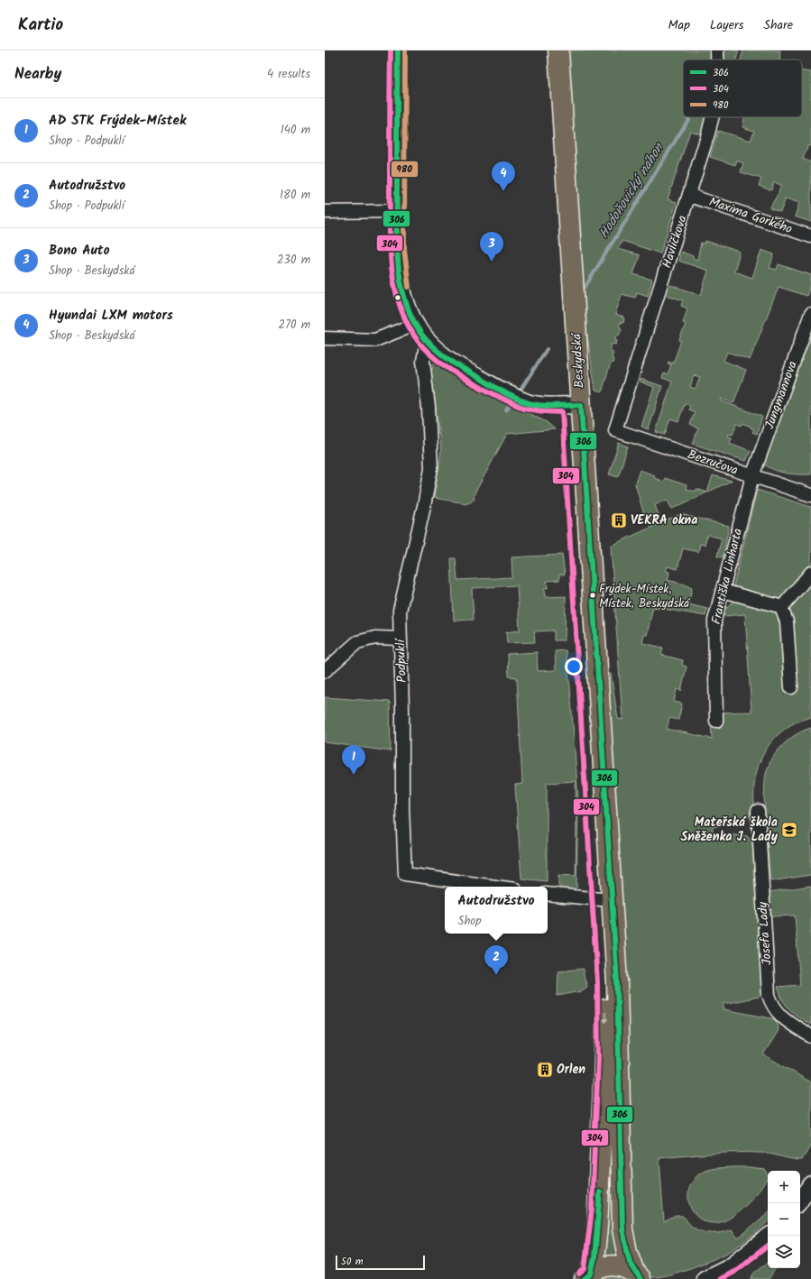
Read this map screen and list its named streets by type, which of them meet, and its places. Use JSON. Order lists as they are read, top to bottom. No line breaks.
{"streets":{"main road":["Beskydská"],"street":["Maxima Gorkého","Havlíčkova","Jungmannova","Bezručova","Františka Linharta","Podpuklí","Josefa Lady"]},"crossings":[["Maxima Gorkého","Havlíčkova"],["Havlíčkova","Bezručova"],["Jungmannova","Bezručova"],["Jungmannova","Františka Linharta"],["Bezručova","Františka Linharta"]],"water":["Hodoňovický náhon"],"places":{"building":["VEKRA okna","Orlen"],"other":["Frýdek-Místek, Místek, Beskydská"],"school or university":["Mateřská škola Sněženka J. Lady"]},"lines":["transit line 306","transit line 304","transit line 980"],"legend":["306","304","980"],"scale_bar":"50 m","page":{"header":"Kartio","nav":["Map","Layers","Share"],"heading":["Nearby","4 results"],"list":[{"mark":"1","name":"AD STK Frýdek-Místek","note":"Shop · Podpuklí","value":"140 m"},{"mark":"2","name":"Autodružstvo","note":"Shop · Podpuklí","value":"180 m"},{"mark":"3","name":"Bono Auto","note":"Shop · Beskydská","value":"230 m"},{"mark":"4","name":"Hyundai LXM motors","note":"Shop · Beskydská","value":"270 m"}],"pins":["4","3","1","2"],"popup":["Autodružstvo","Shop"],"map_buttons":["+","−"],"scale":"50 m"}}
